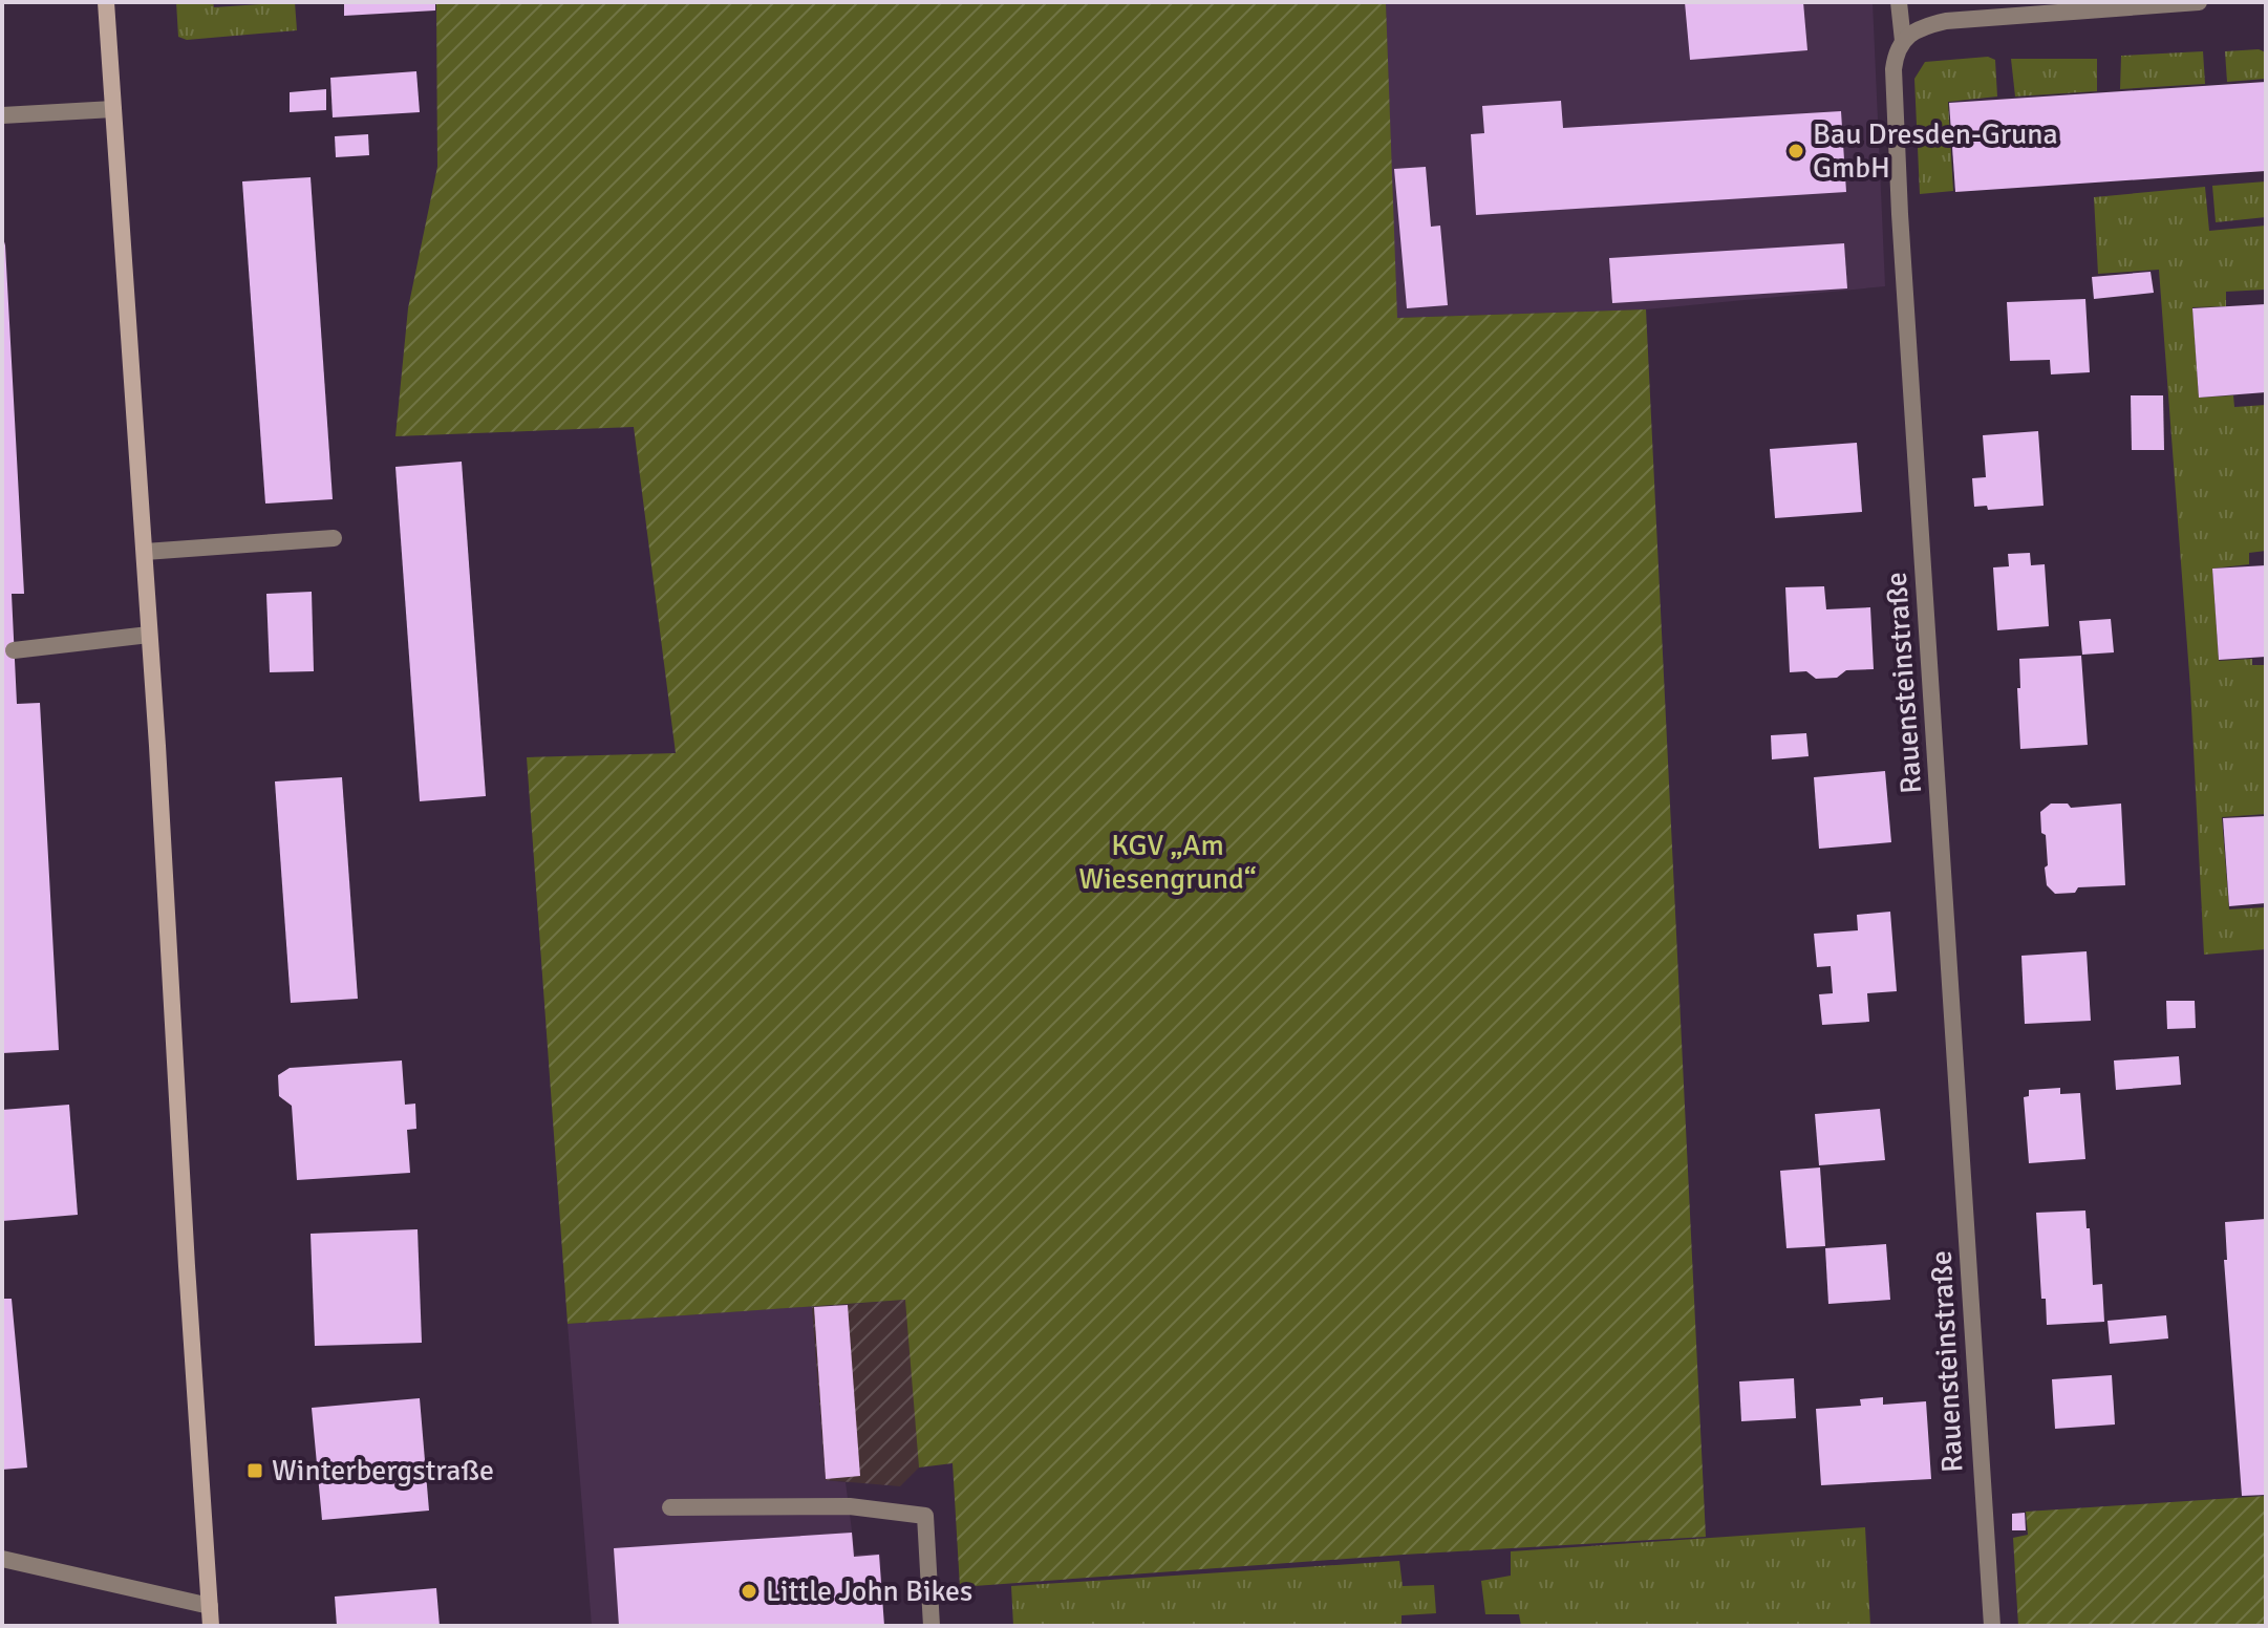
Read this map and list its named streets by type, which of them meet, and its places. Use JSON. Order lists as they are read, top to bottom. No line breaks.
{"streets":{"street":["Rauensteinstraße"]},"parks":["KGV „Am Wiesengrund“"],"places":{"other":["Bau Dresden-Gruna GmbH","Little John Bikes"],"transit":["Winterbergstraße"]}}
